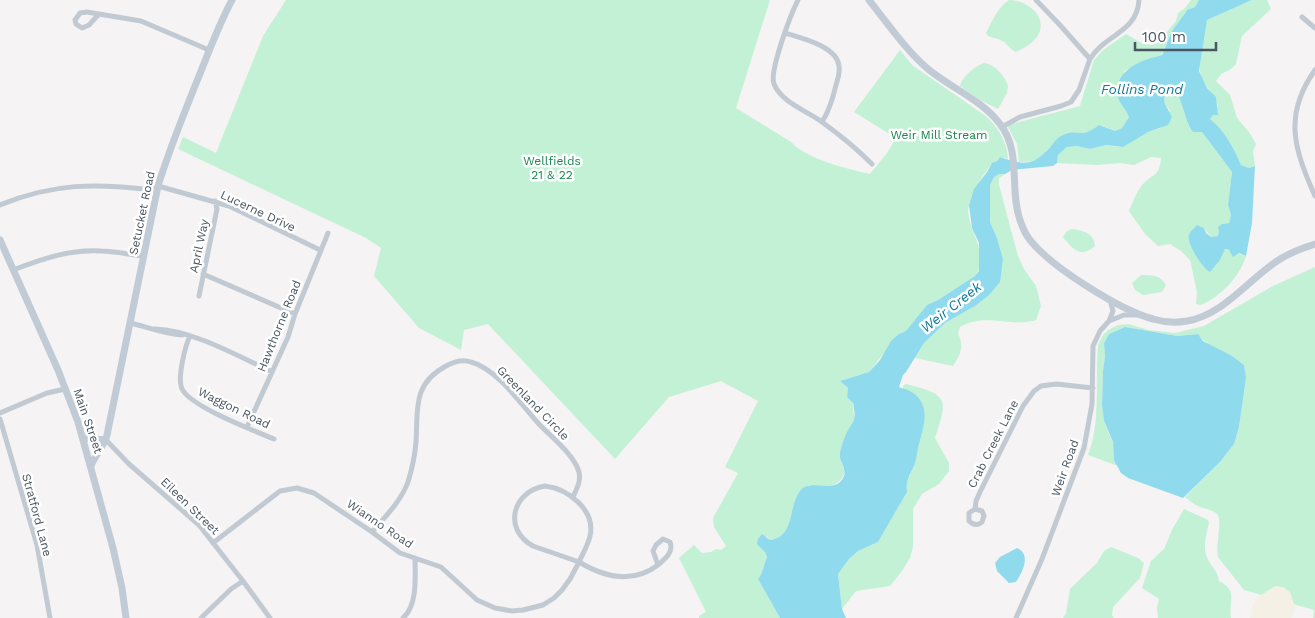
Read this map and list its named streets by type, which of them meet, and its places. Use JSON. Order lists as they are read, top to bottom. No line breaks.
{"streets":{"main road":["Setucket Road","Main Street"],"street":["Lucerne Drive","April Way","Hawthorne Road","Greenland Circle","Waggon Road","Crab Creek Lane","Weir Road","Eileen Street","Stratford Lane","Wianno Road"]},"crossings":[["Lucerne Drive","Setucket Road"],["Lucerne Drive","April Way"],["Lucerne Drive","Hawthorne Road"],["Setucket Road","Main Street"],["Setucket Road","Eileen Street"],["Hawthorne Road","Waggon Road"],["Greenland Circle","Wianno Road"],["Crab Creek Lane","Weir Road"],["Eileen Street","Wianno Road"]],"water":["Follins Pond","Weir Creek"],"parks":["Weir Mill Stream","Wellfields 21 & 22"],"scale_bar":"100 m"}
